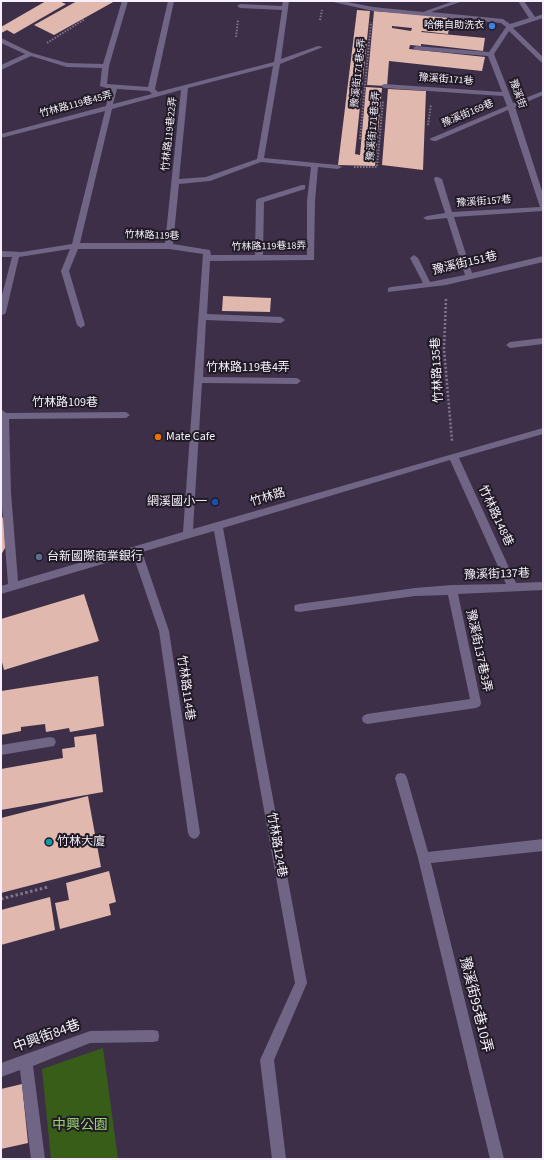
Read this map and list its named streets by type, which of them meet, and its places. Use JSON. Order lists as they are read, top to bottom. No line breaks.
{"streets":{"street":["豫溪街171巷","豫溪街","竹林路119巷45弄","豫溪街169巷","竹林路119巷22弄","豫溪街157巷","竹林路119巷","竹林路119巷18弄","豫溪街151巷","竹林路119巷4弄","竹林路109巷","竹林路","竹林路148巷","豫溪街137巷","豫溪街137巷3弄","竹林路114巷","竹林路124巷","豫溪街95巷10弄","中興街84巷"],"path":["豫溪街171巷5弄","豫溪街171巷3弄","竹林路135巷"]},"crossings":[["豫溪街171巷","豫溪街"],["豫溪街171巷","豫溪街171巷3弄"],["豫溪街","豫溪街169巷"],["豫溪街","豫溪街157巷"],["竹林路119巷45弄","竹林路119巷22弄"],["竹林路119巷22弄","竹林路119巷"],["竹林路119巷","竹林路119巷18弄"],["豫溪街151巷","竹林路135巷"],["竹林路135巷","竹林路"],["竹林路135巷","竹林路148巷"],["竹林路109巷","竹林路"],["竹林路","竹林路148巷"],["竹林路","竹林路114巷"],["竹林路","竹林路124巷"],["竹林路148巷","豫溪街137巷"],["豫溪街137巷","豫溪街137巷3弄"]],"parks":["中興公園"],"places":["哈佛自助洗衣","Mate Cafe","網溪國小一","台新國際商業銀行","竹林大廈"]}
